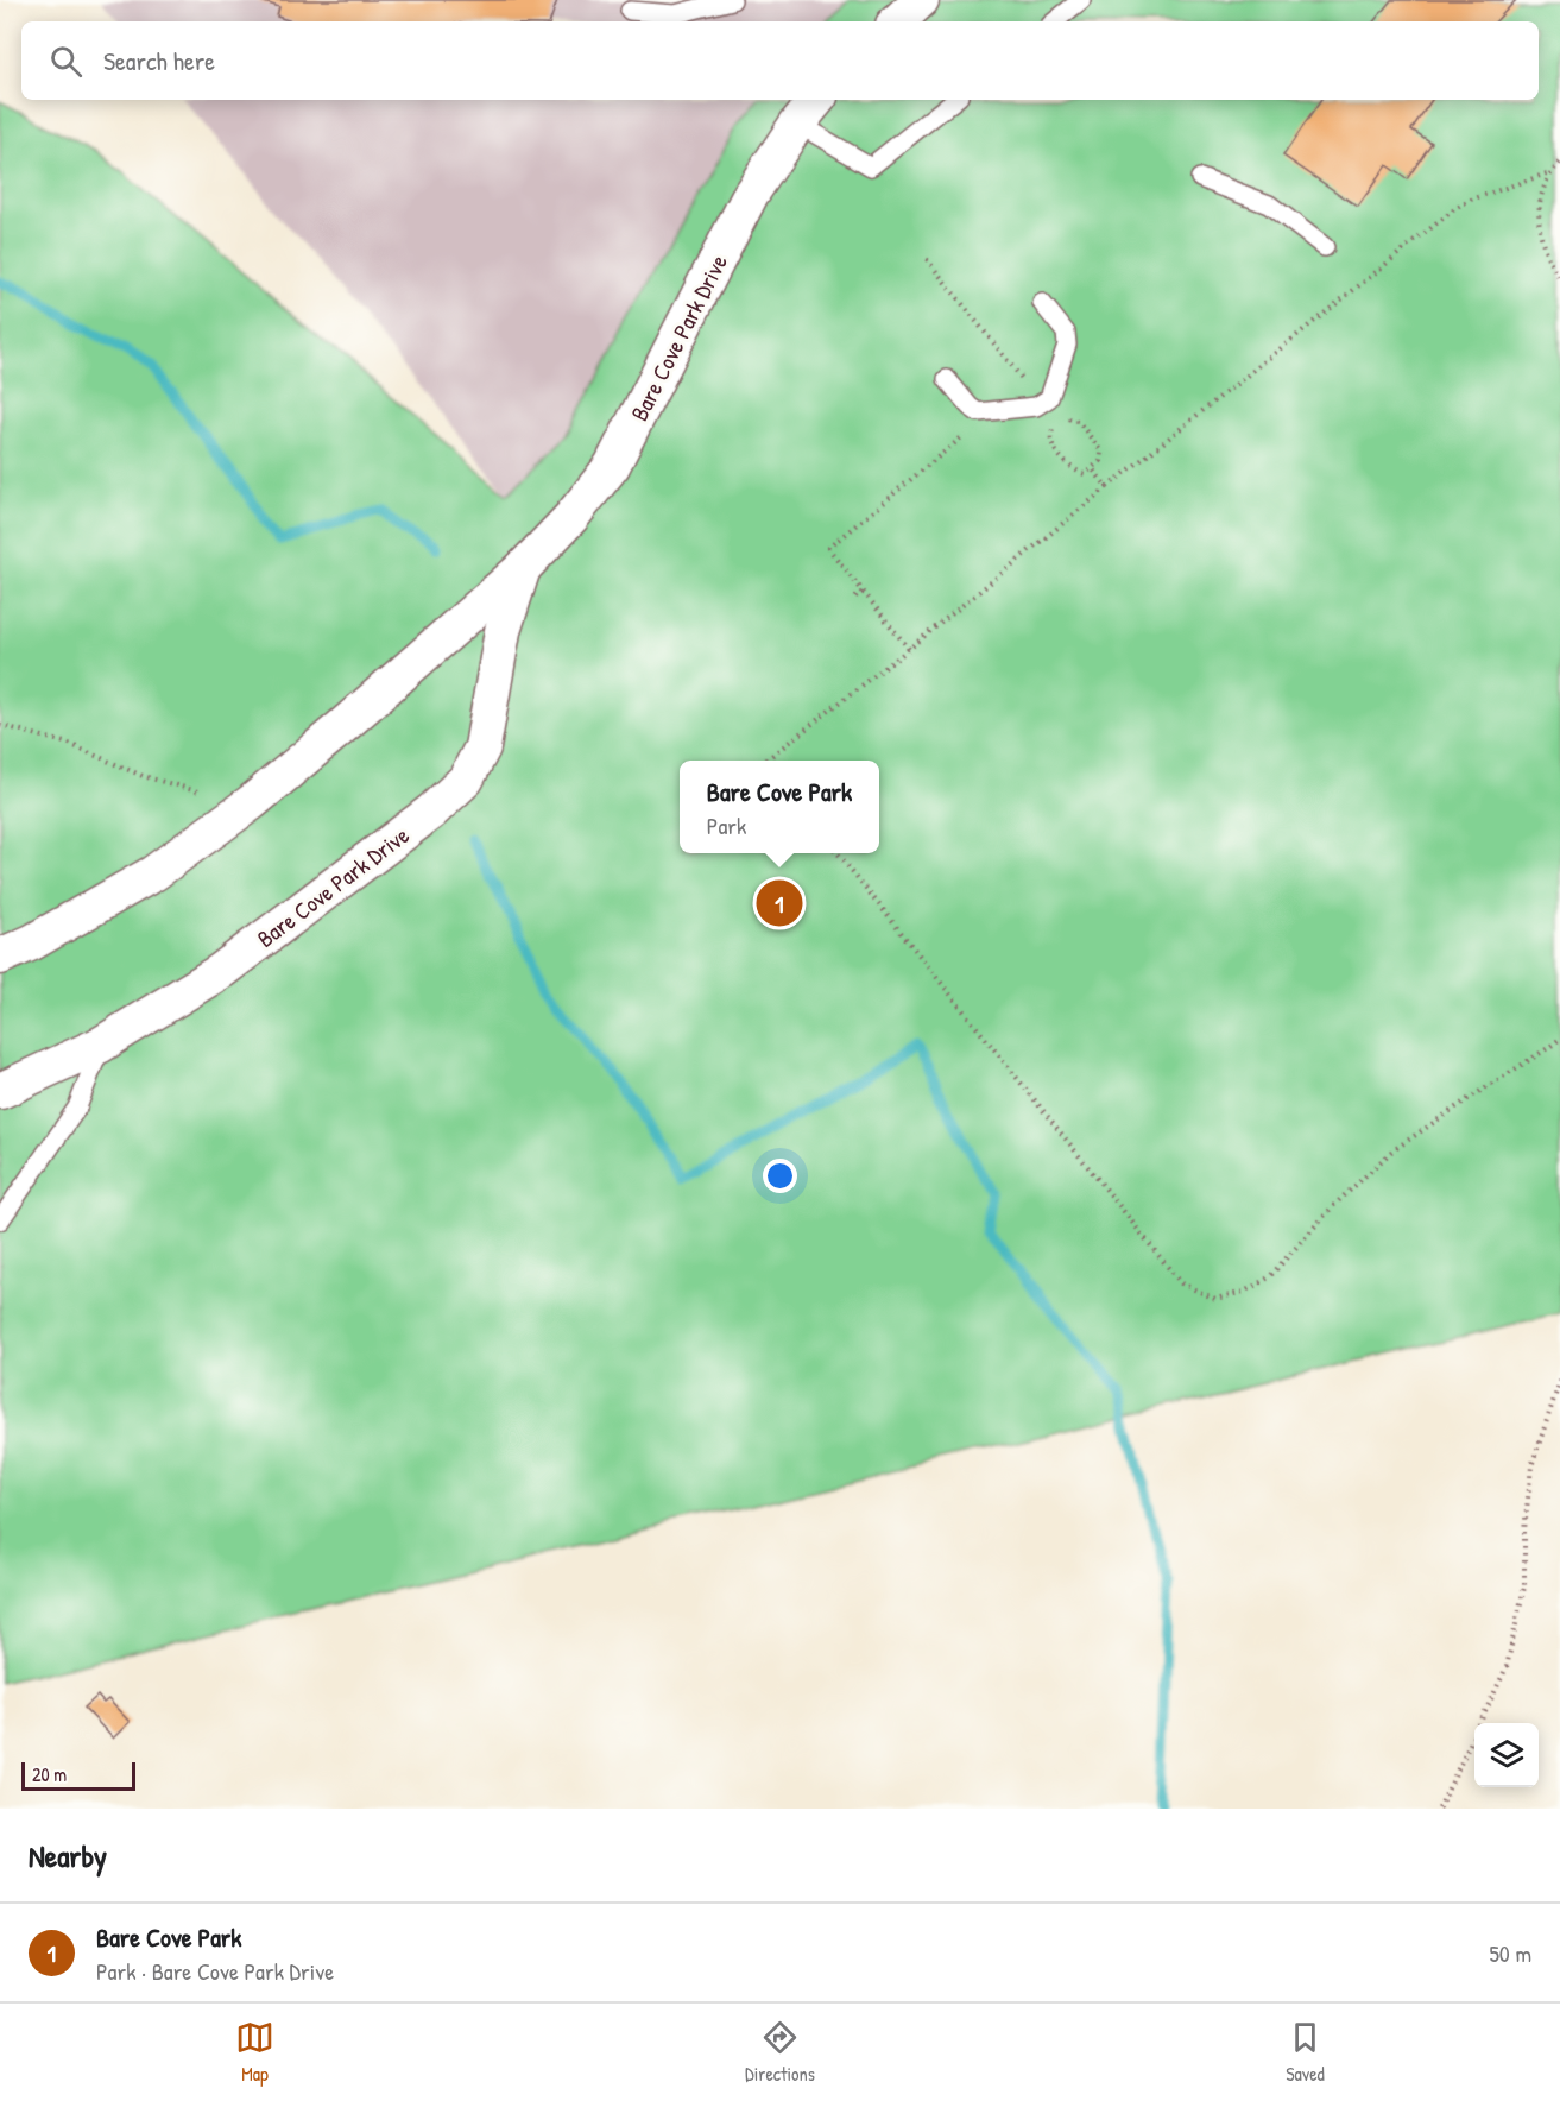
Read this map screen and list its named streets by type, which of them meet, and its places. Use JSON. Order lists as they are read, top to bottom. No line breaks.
{"streets":{"street":["Bare Cove Park Drive"]},"scale_bar":"20 m","page":{"search":"Search here","popup":["Bare Cove Park","Park"],"pins":"1","scale":"20 m","heading":"Nearby","list":[{"mark":"1","name":"Bare Cove Park","note":"Park · Bare Cove Park Drive","value":"50 m"}],"nav":["Map","Directions","Saved"]}}
